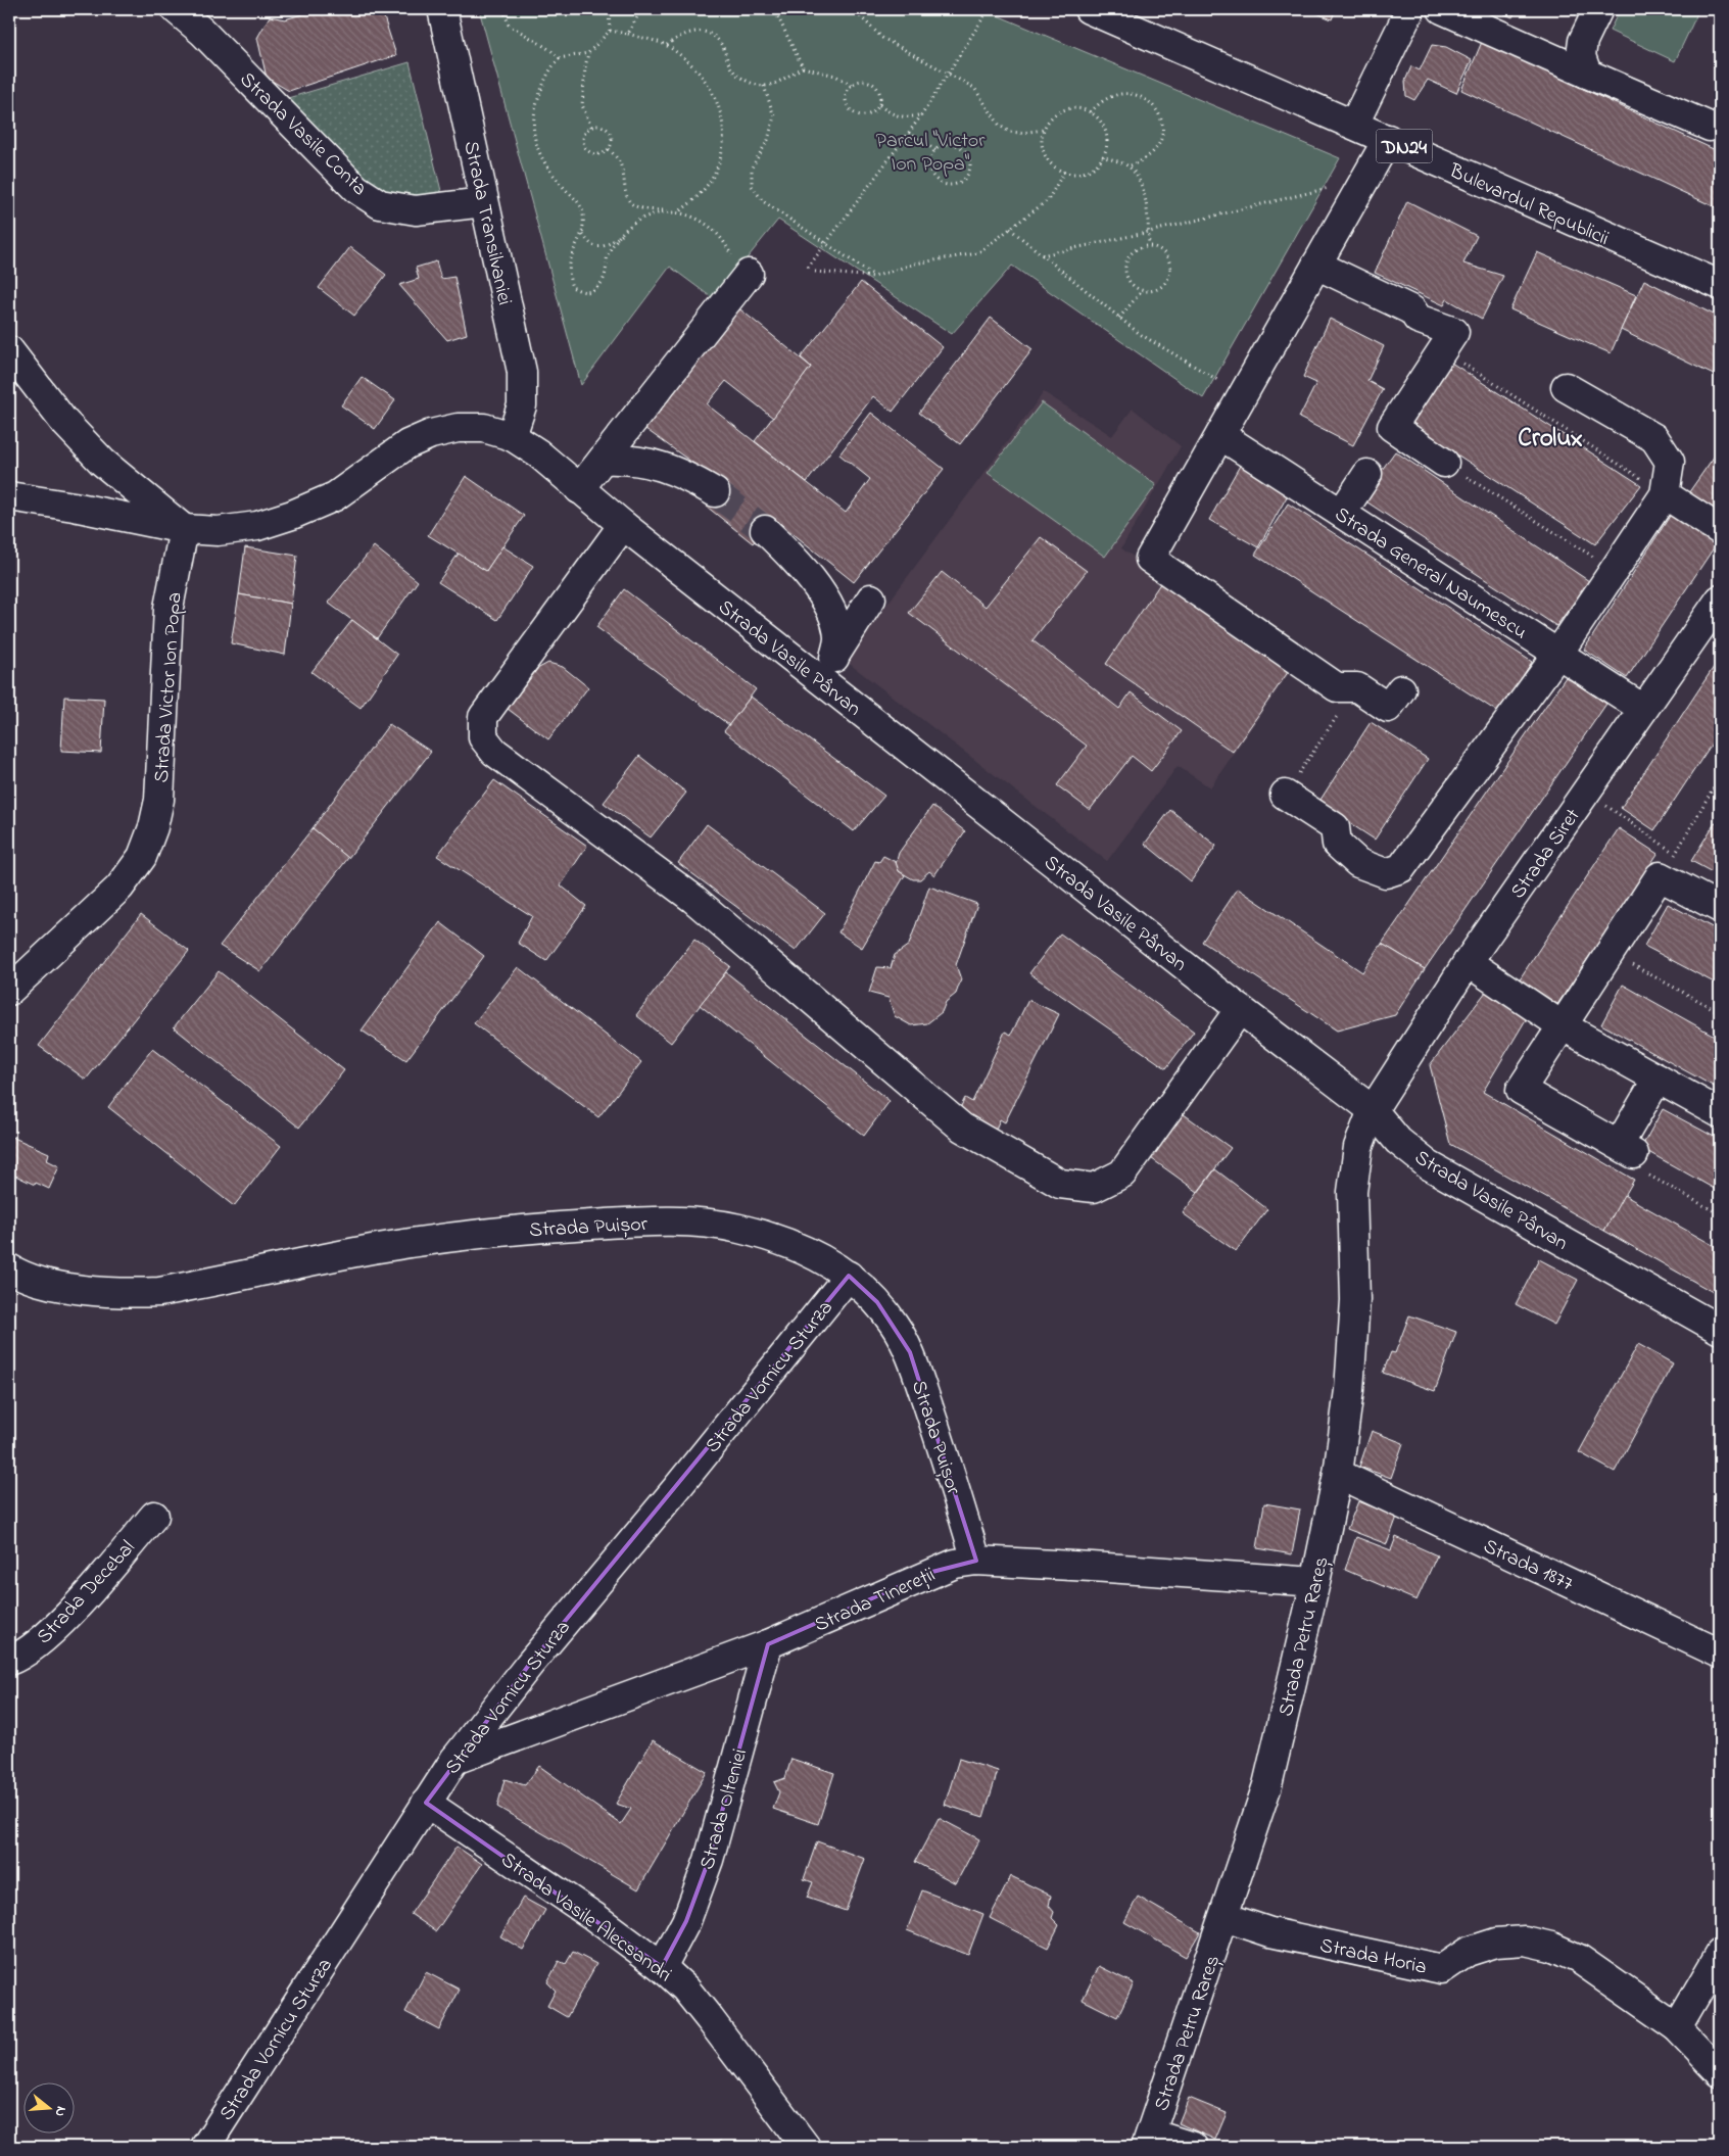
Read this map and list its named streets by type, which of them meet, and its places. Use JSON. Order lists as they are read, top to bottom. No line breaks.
{"streets":{"street":["Strada Vasile Conta","DN24","Bulevardul Republicii","Strada Transilvaniei","Strada General Naumescu","Strada Vasile Pârvan","Strada Victor Ion Popa","Strada Siret","Strada Puișor","Strada Vornicu Sturza","Strada 1877","Strada Decebal","Strada Tinereții","Strada Petru Rareș","Strada Olteniei","Strada Vasile Alecsandri","Strada Horia"]},"crossings":[["Strada Vasile Conta","Strada Transilvaniei"],["Strada Transilvaniei","Strada Vasile Pârvan"],["Strada General Naumescu","Strada Siret"],["Strada Vasile Pârvan","Strada Siret"],["Strada Vasile Pârvan","Strada Petru Rareș"],["Strada Siret","Strada Petru Rareș"],["Strada Puișor","Strada Vornicu Sturza"],["Strada Puișor","Strada Tinereții"],["Strada Vornicu Sturza","Strada Tinereții"],["Strada Vornicu Sturza","Strada Vasile Alecsandri"],["Strada 1877","Strada Petru Rareș"],["Strada Tinereții","Strada Petru Rareș"],["Strada Tinereții","Strada Olteniei"],["Strada Petru Rareș","Strada Horia"],["Strada Olteniei","Strada Vasile Alecsandri"]],"districts":["Crolux"],"parks":["Parcul \"Victor Ion Popa\""],"north":"right"}
